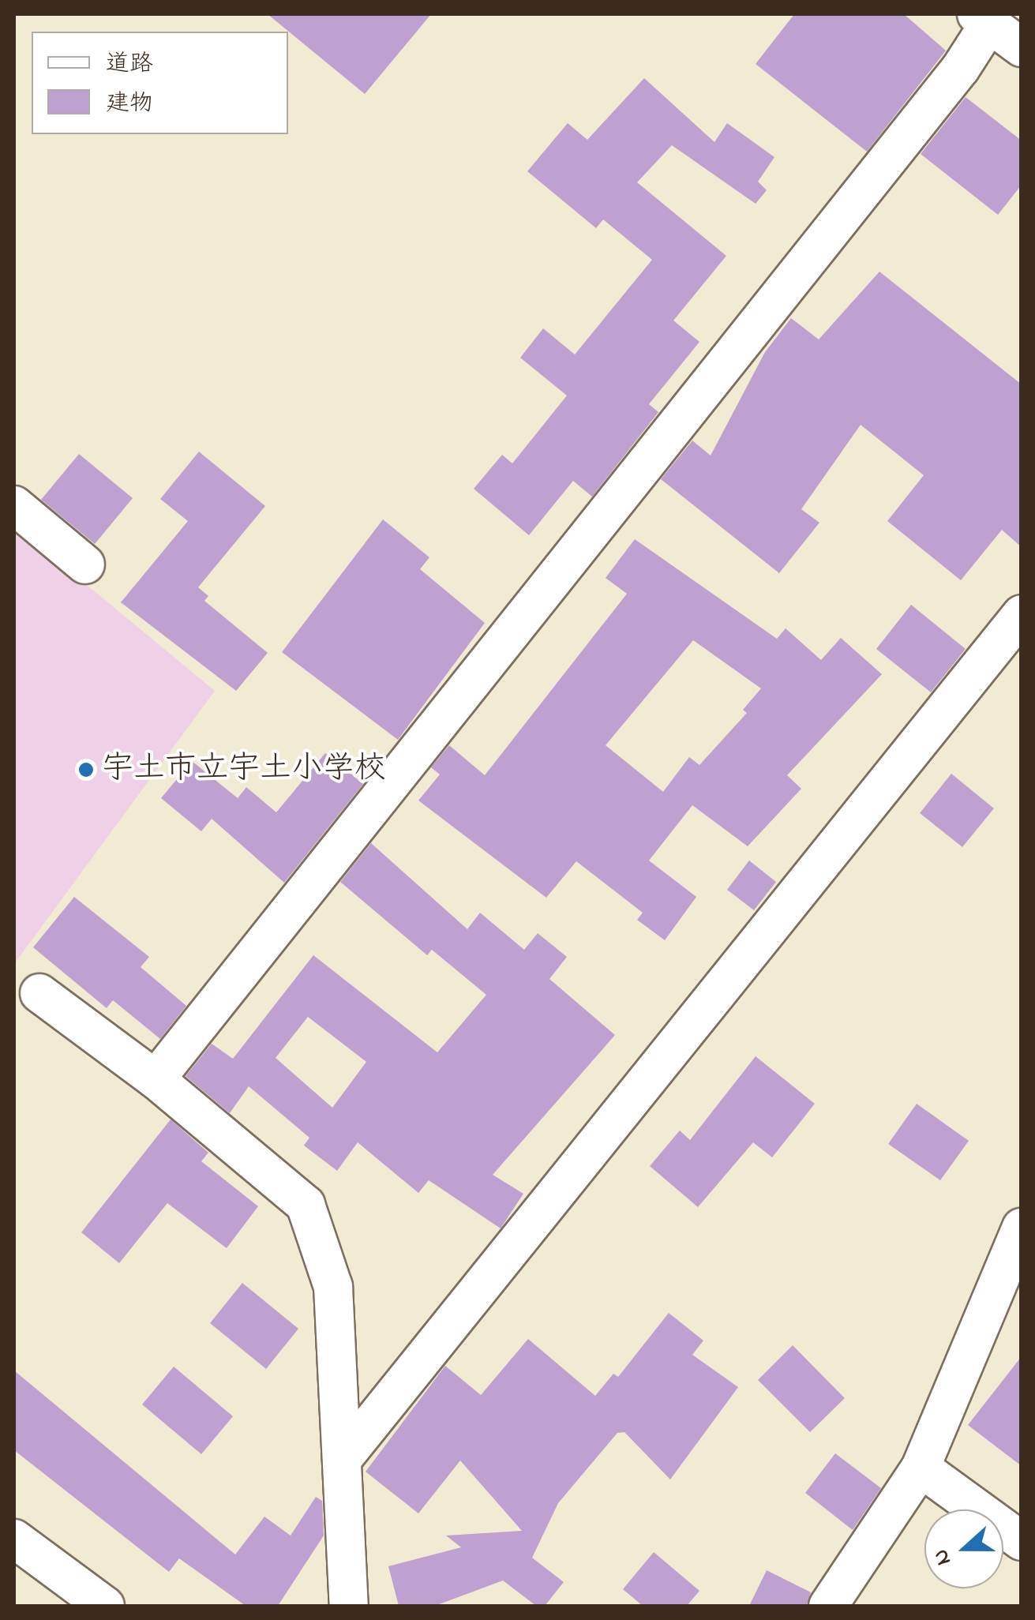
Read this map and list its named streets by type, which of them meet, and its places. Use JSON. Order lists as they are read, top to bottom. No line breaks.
{"places":["宇土市立宇土小学校"],"legend":["道路","建物"],"north":"left"}
